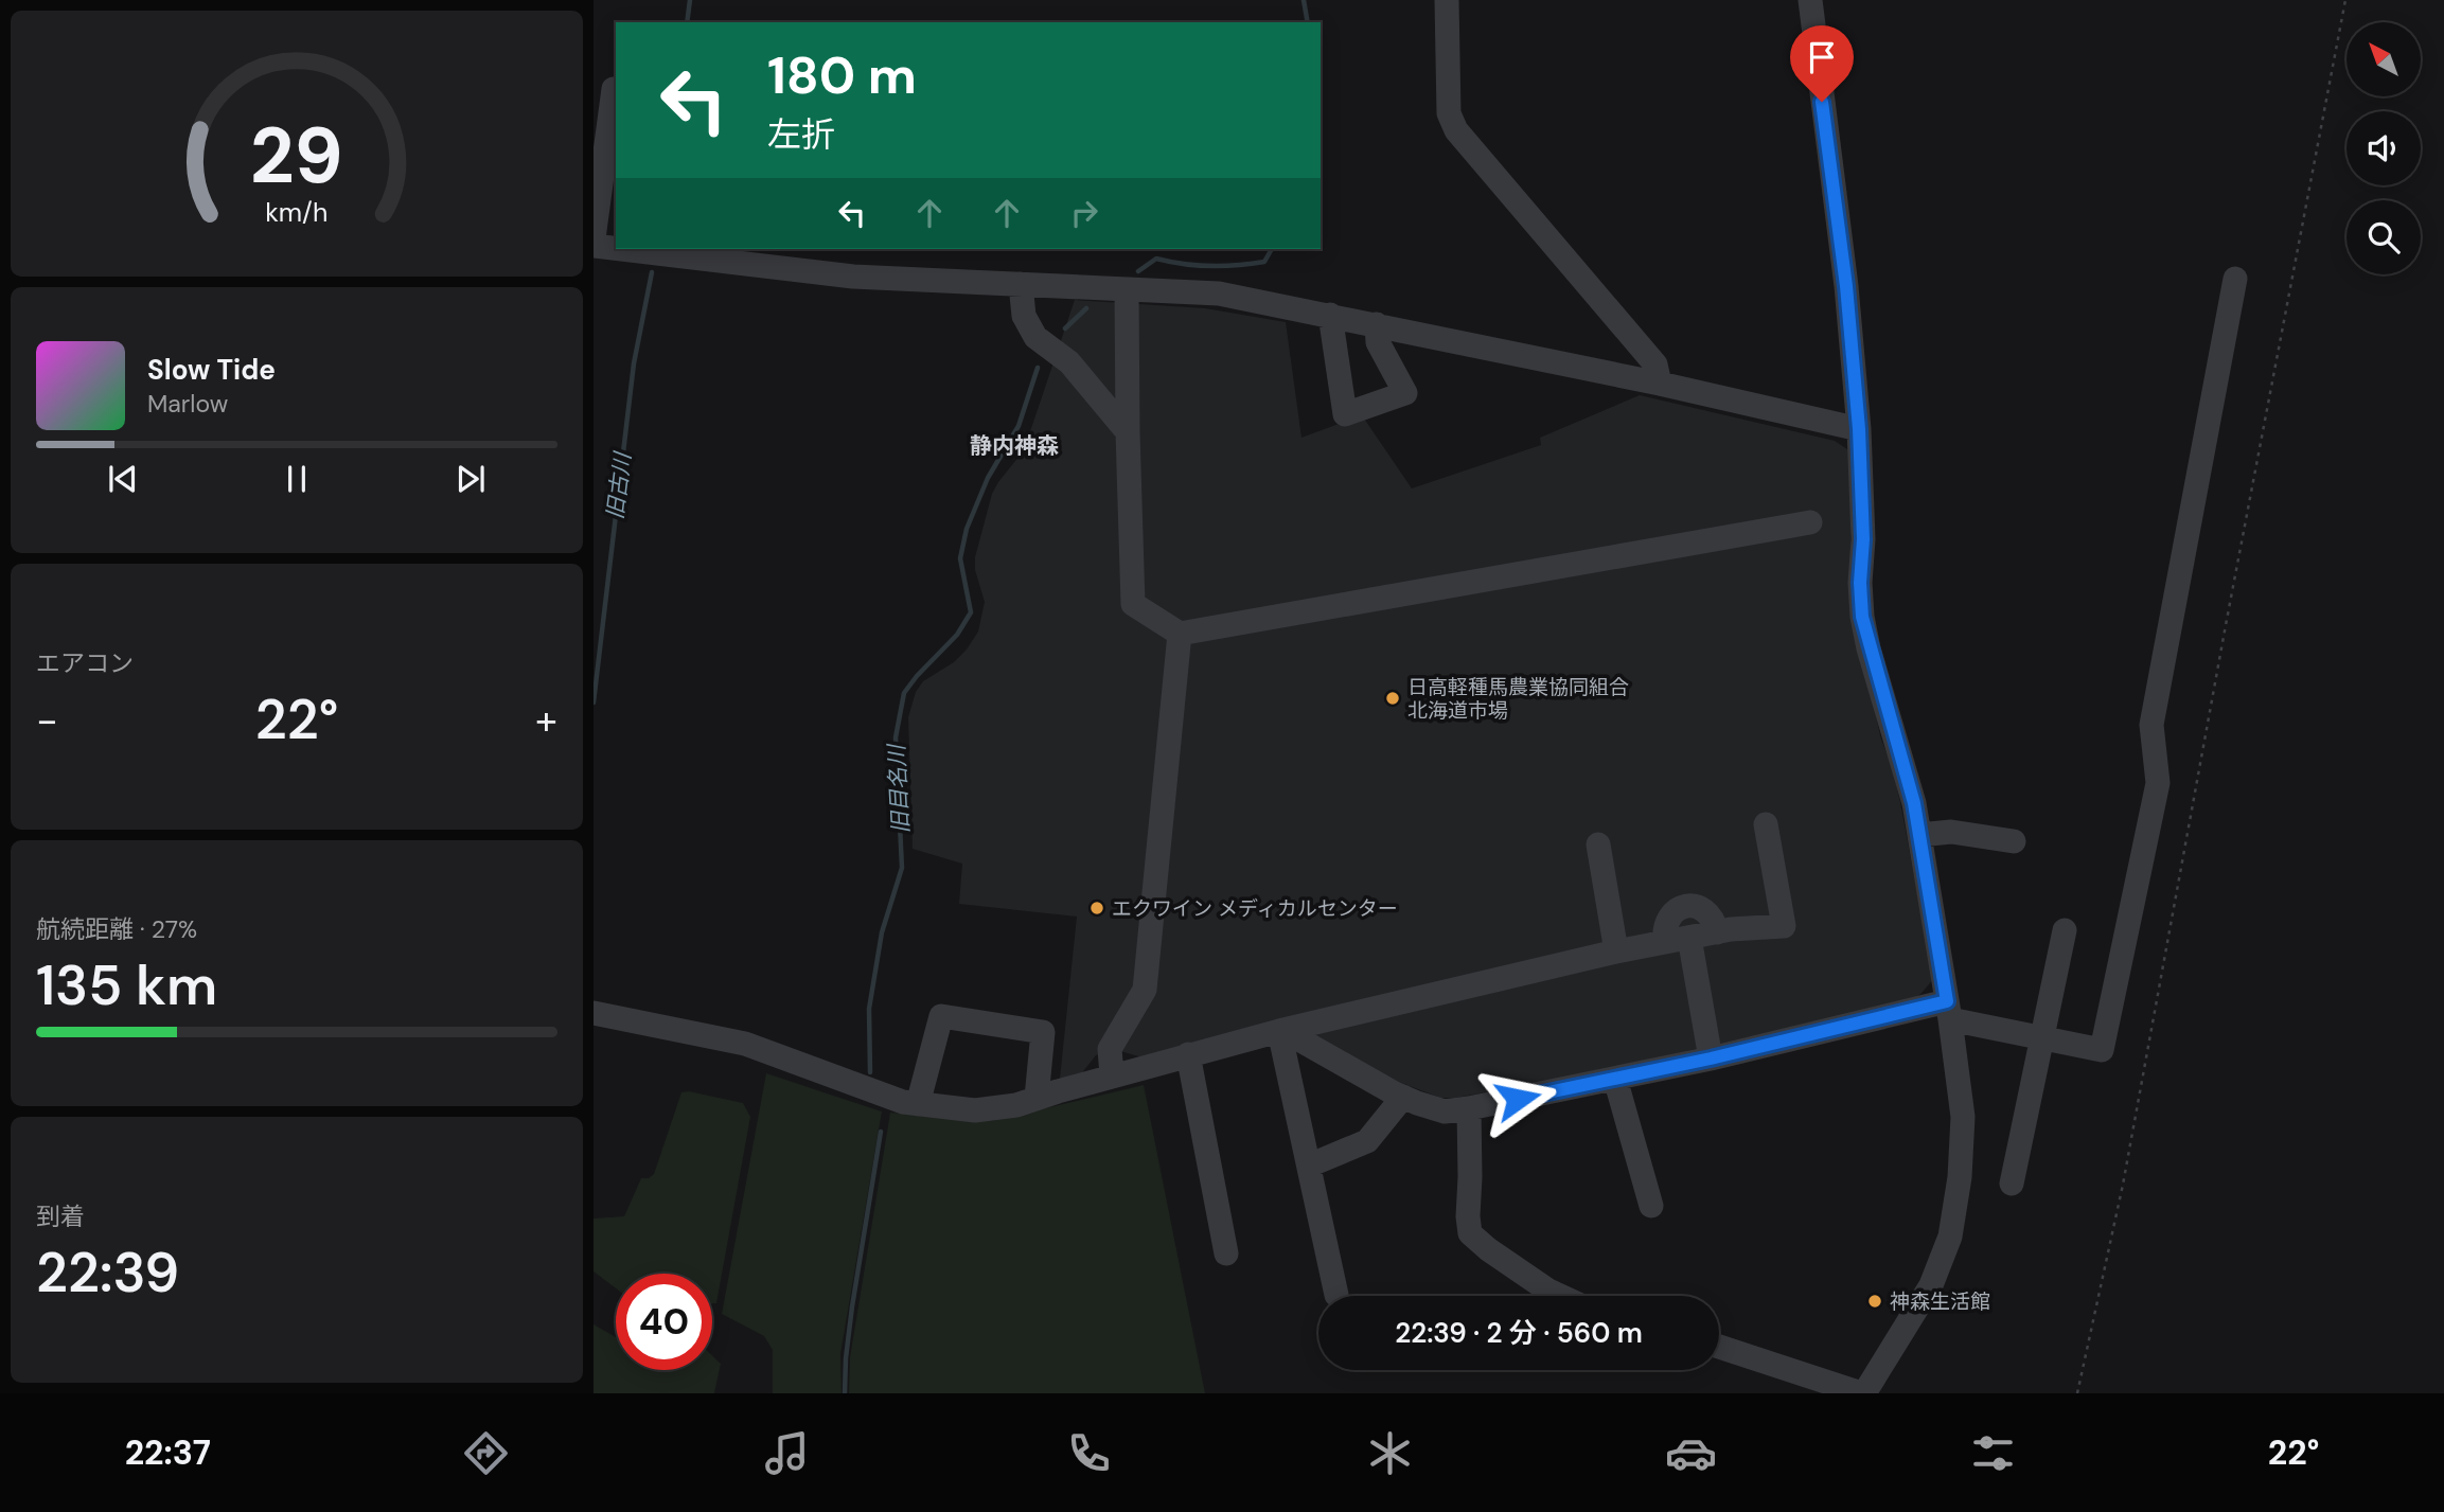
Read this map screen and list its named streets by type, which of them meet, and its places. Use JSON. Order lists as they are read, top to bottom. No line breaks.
{"districts":["静内神森"],"water":["旧古川","旧目名川"],"places":["日高軽種馬農業協同組合 北海道市場","エクワイン メディカルセンター","神森生活館"],"north":"top left","page":{"turn":["180 m","左折"],"song":["Slow Tide","Marlow"],"tile":["エアコン",["航続距離 · 27%","135 km"],["到着","22:39"]],"heat":["−","22°","+"],"limit":"40","trip":"22:39 · 2 分 · 560 m","tabs":["22:37","22°"],"gauge":["29","km/h"]}}
